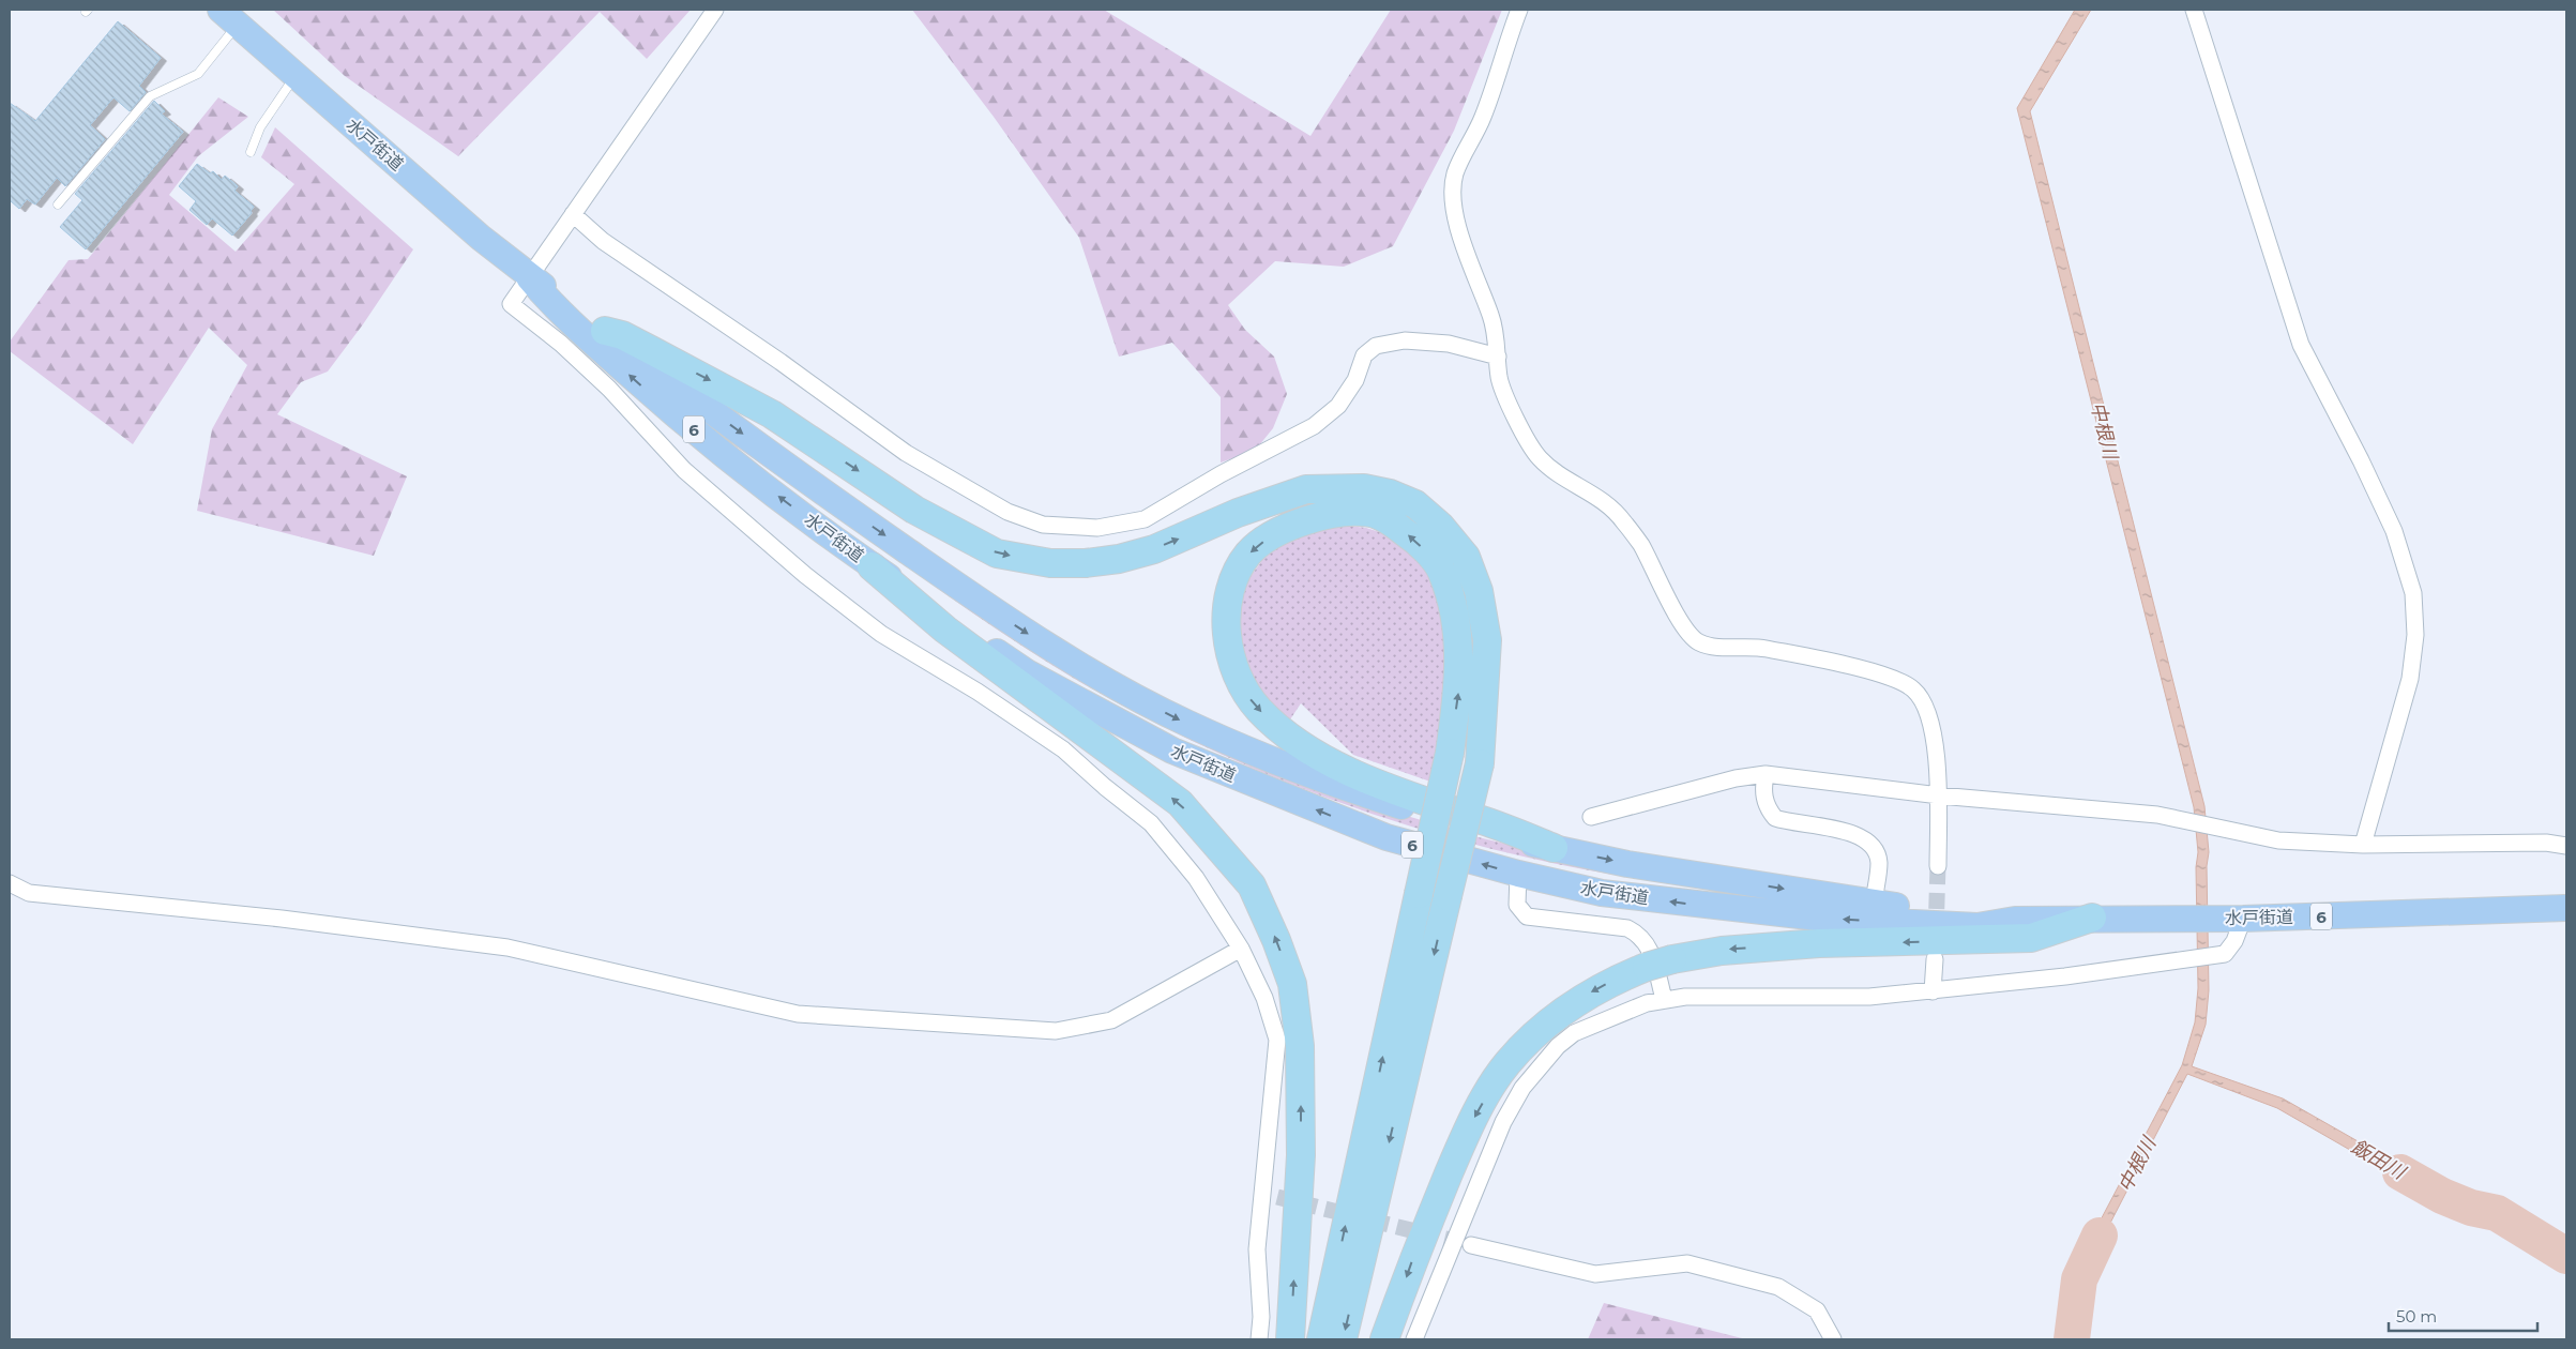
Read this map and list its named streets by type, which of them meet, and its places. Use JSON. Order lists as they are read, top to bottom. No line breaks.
{"streets":{"highway":["水戸街道","6"]},"water":["中根川","飯田川"],"scale_bar":"50 m"}
